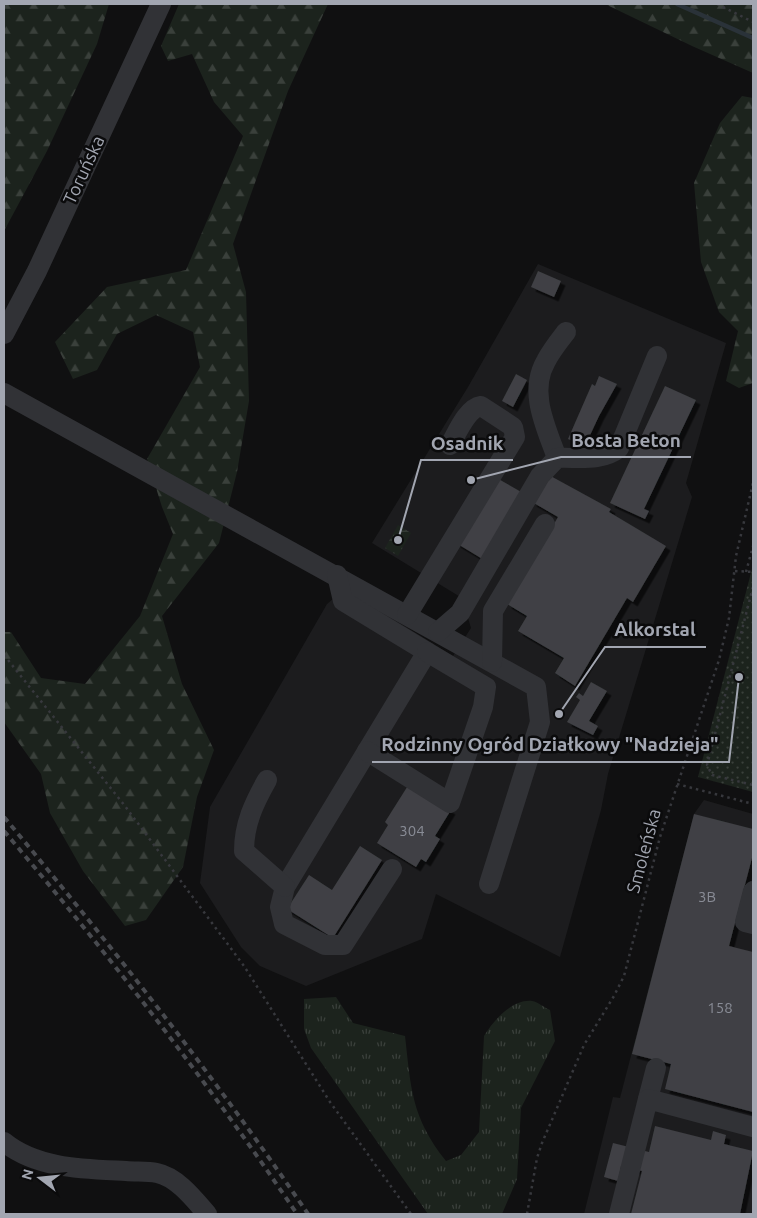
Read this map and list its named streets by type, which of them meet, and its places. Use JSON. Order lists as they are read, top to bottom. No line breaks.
{"streets":{"street":["Toruńska"],"path":["Smoleńska"]},"places":["Bosta Beton","Osadnik","Rodzinny Ogród Działkowy \"Nadzieja\"","Alkorstal"],"house_numbers":["304","3B","158"],"north":"left"}
